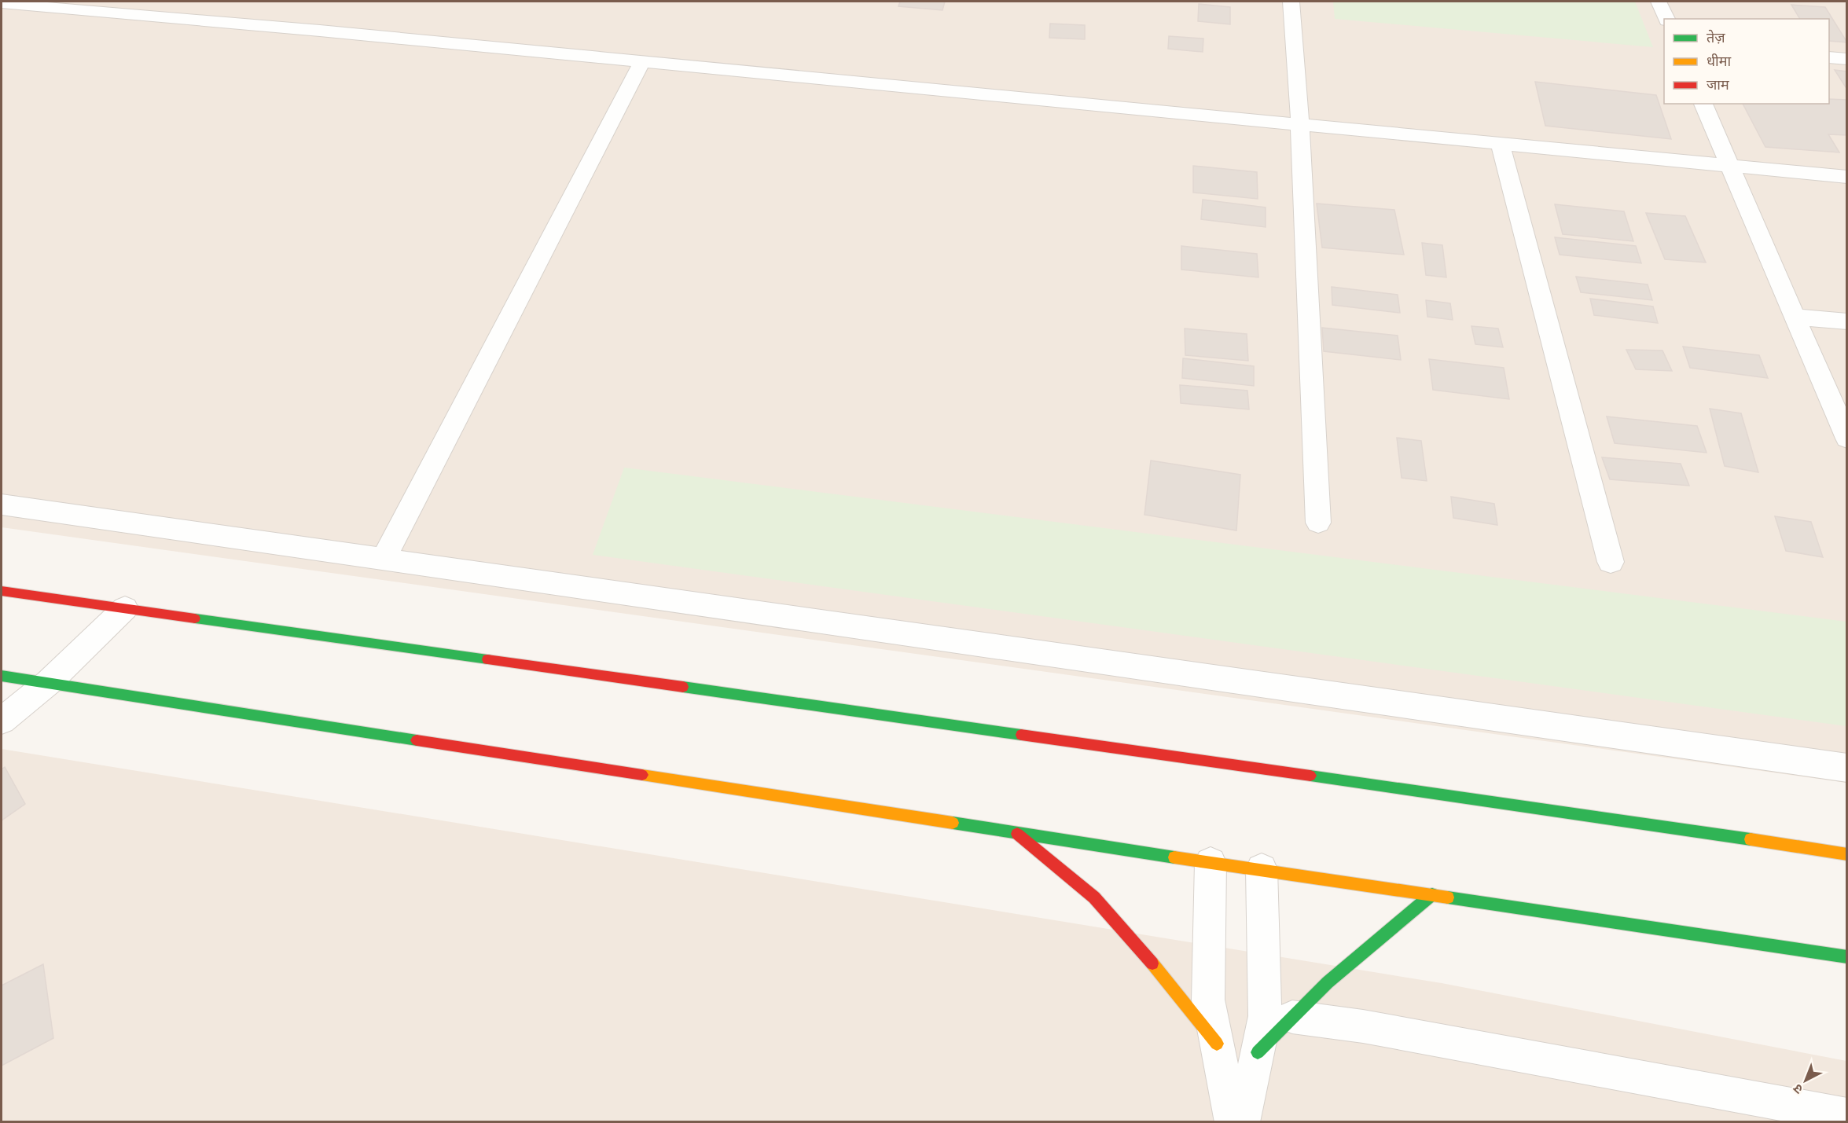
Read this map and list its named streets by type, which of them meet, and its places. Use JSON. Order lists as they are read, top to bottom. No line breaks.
{"legend":["तेज़","धीमा","जाम"],"north":"bottom left"}
